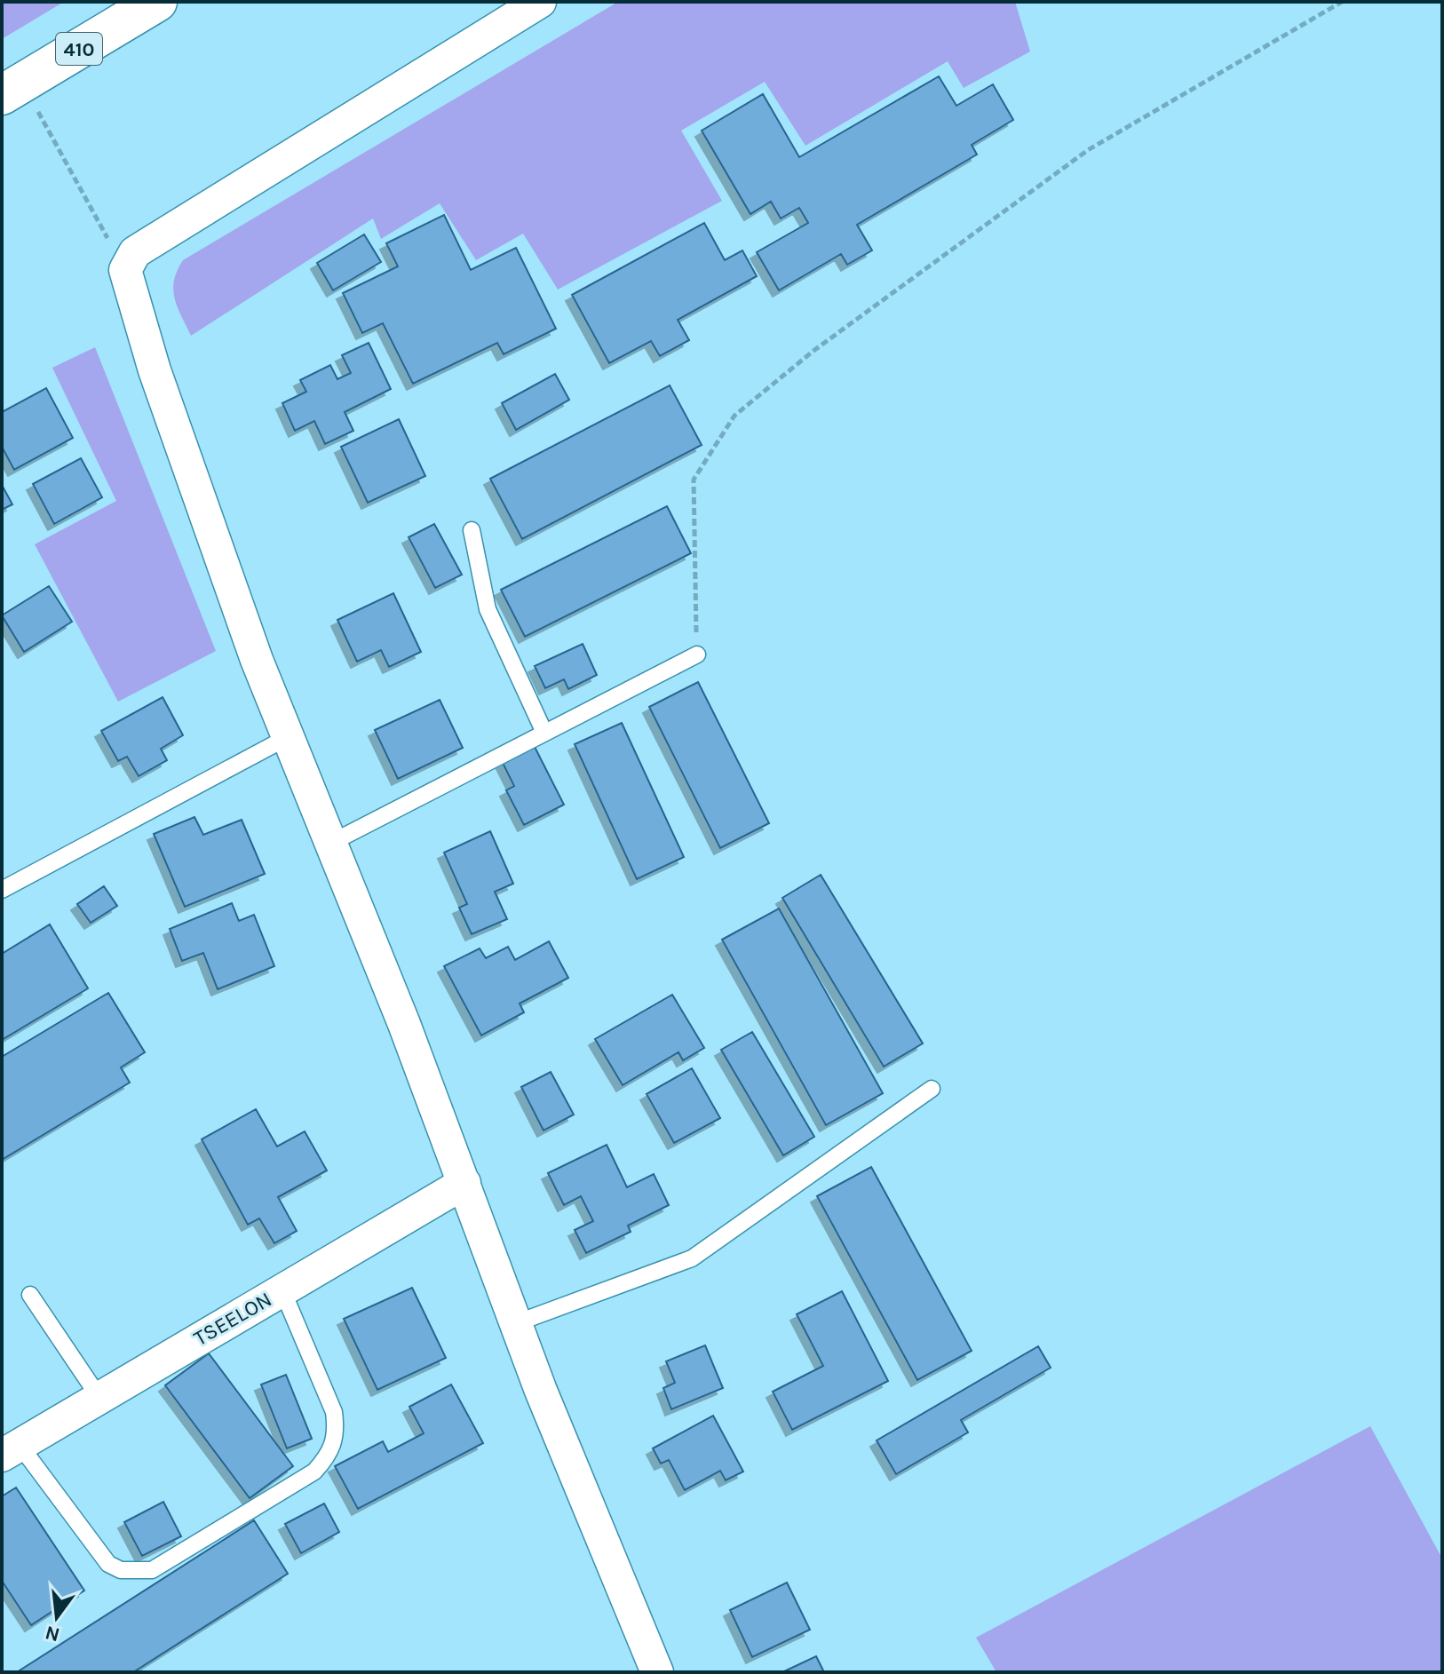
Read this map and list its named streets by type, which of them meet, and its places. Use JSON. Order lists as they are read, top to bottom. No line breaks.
{"streets":{"main road":["410"],"street":["TSEELON"]},"north":"bottom"}
